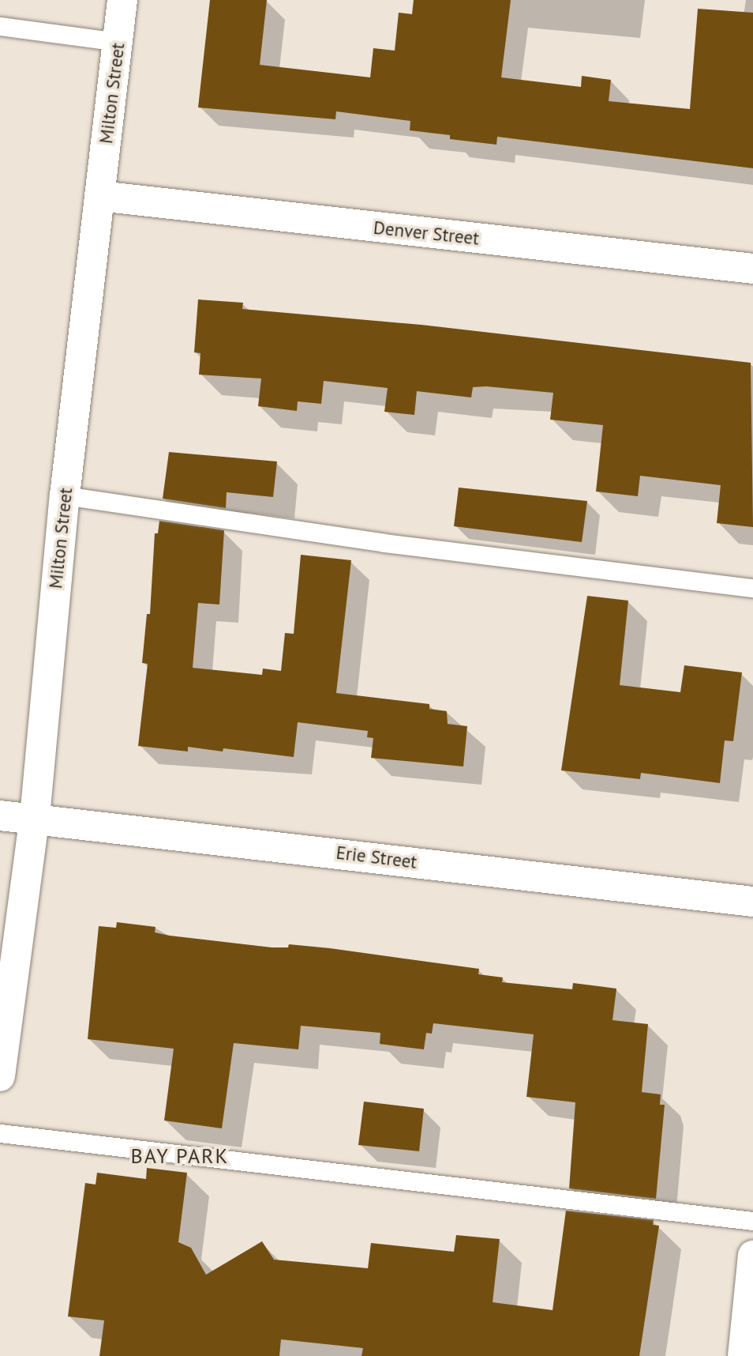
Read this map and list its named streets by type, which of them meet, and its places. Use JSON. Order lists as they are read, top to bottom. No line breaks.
{"streets":{"street":["Milton Street","Denver Street","Erie Street"]},"crossings":[["Milton Street","Denver Street"],["Milton Street","Erie Street"]],"districts":["BAY PARK"]}
